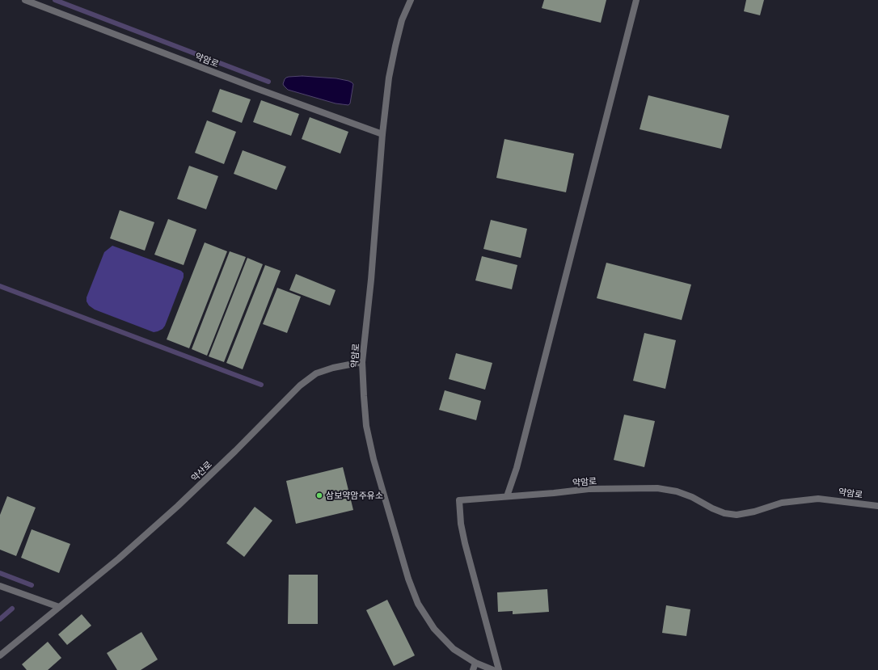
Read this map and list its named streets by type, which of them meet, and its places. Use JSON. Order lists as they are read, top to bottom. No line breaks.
{"streets":{"street":["약암로","약산로"]},"crossings":[["약암로","약산로"]],"places":["삼보약암주유소"]}
